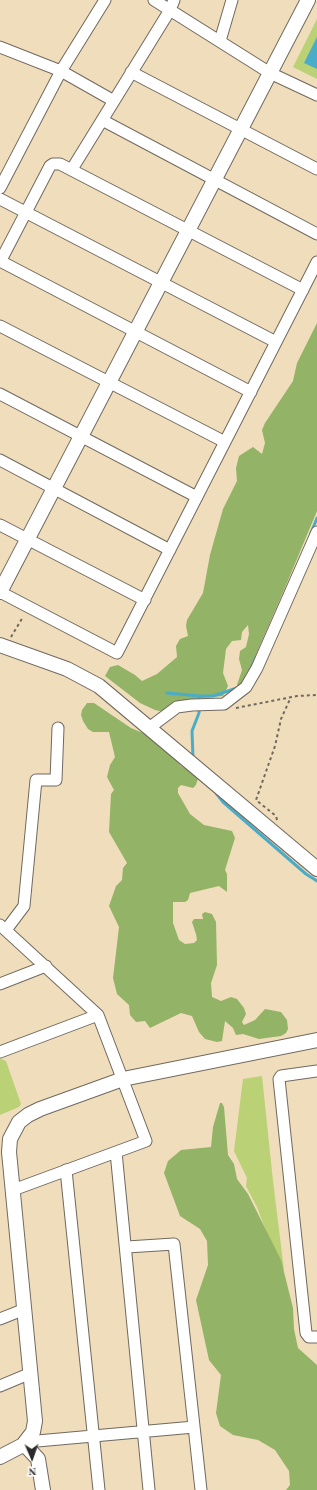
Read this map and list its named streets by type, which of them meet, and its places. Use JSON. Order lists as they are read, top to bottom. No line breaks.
{"north":"bottom"}
